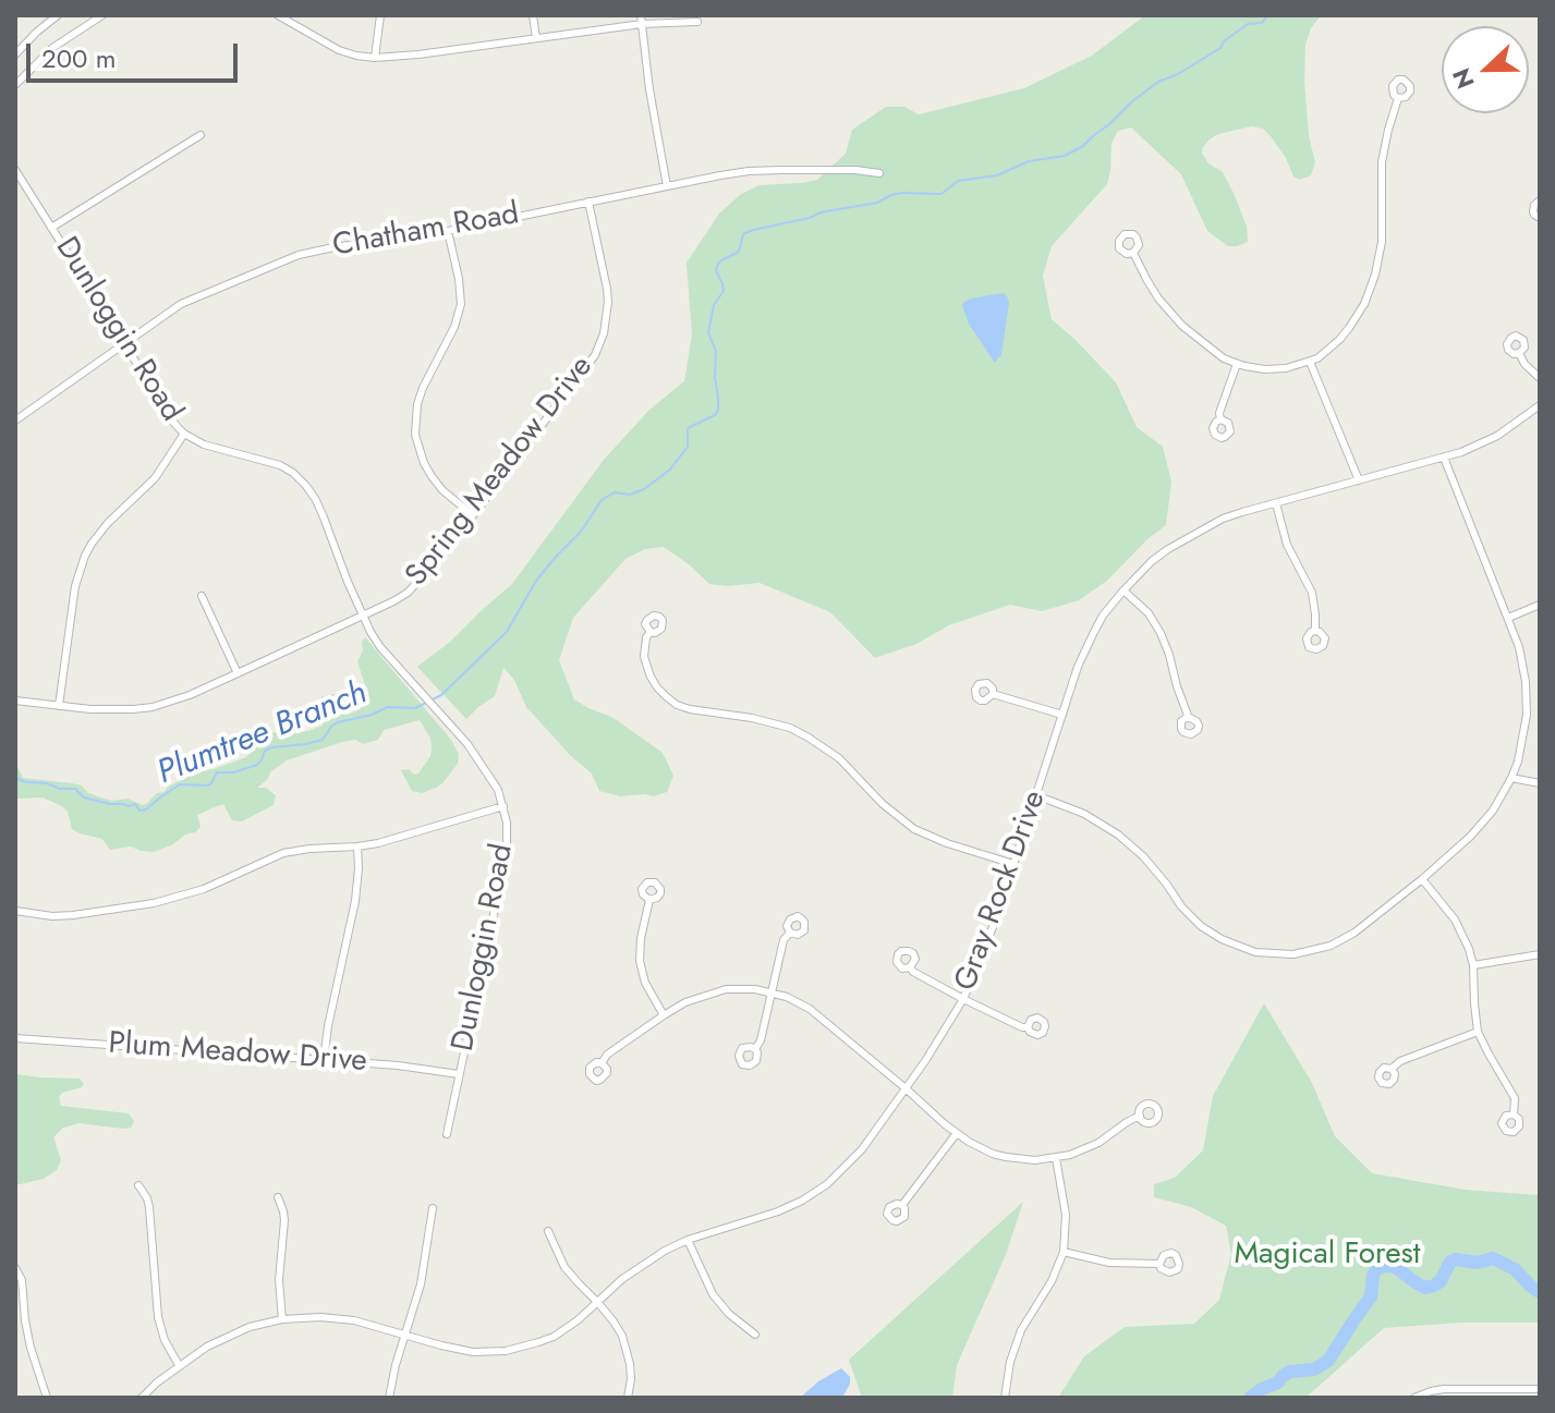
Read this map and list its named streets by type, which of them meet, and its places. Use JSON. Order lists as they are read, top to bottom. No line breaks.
{"streets":{"street":["Chatham Road","Dunloggin Road","Spring Meadow Drive","Gray Rock Drive","Plum Meadow Drive"]},"crossings":[["Chatham Road","Dunloggin Road"],["Chatham Road","Spring Meadow Drive"],["Dunloggin Road","Spring Meadow Drive"],["Dunloggin Road","Plum Meadow Drive"]],"water":["Plumtree Branch"],"parks":["Magical Forest"],"scale_bar":"200 m","north":"left"}
